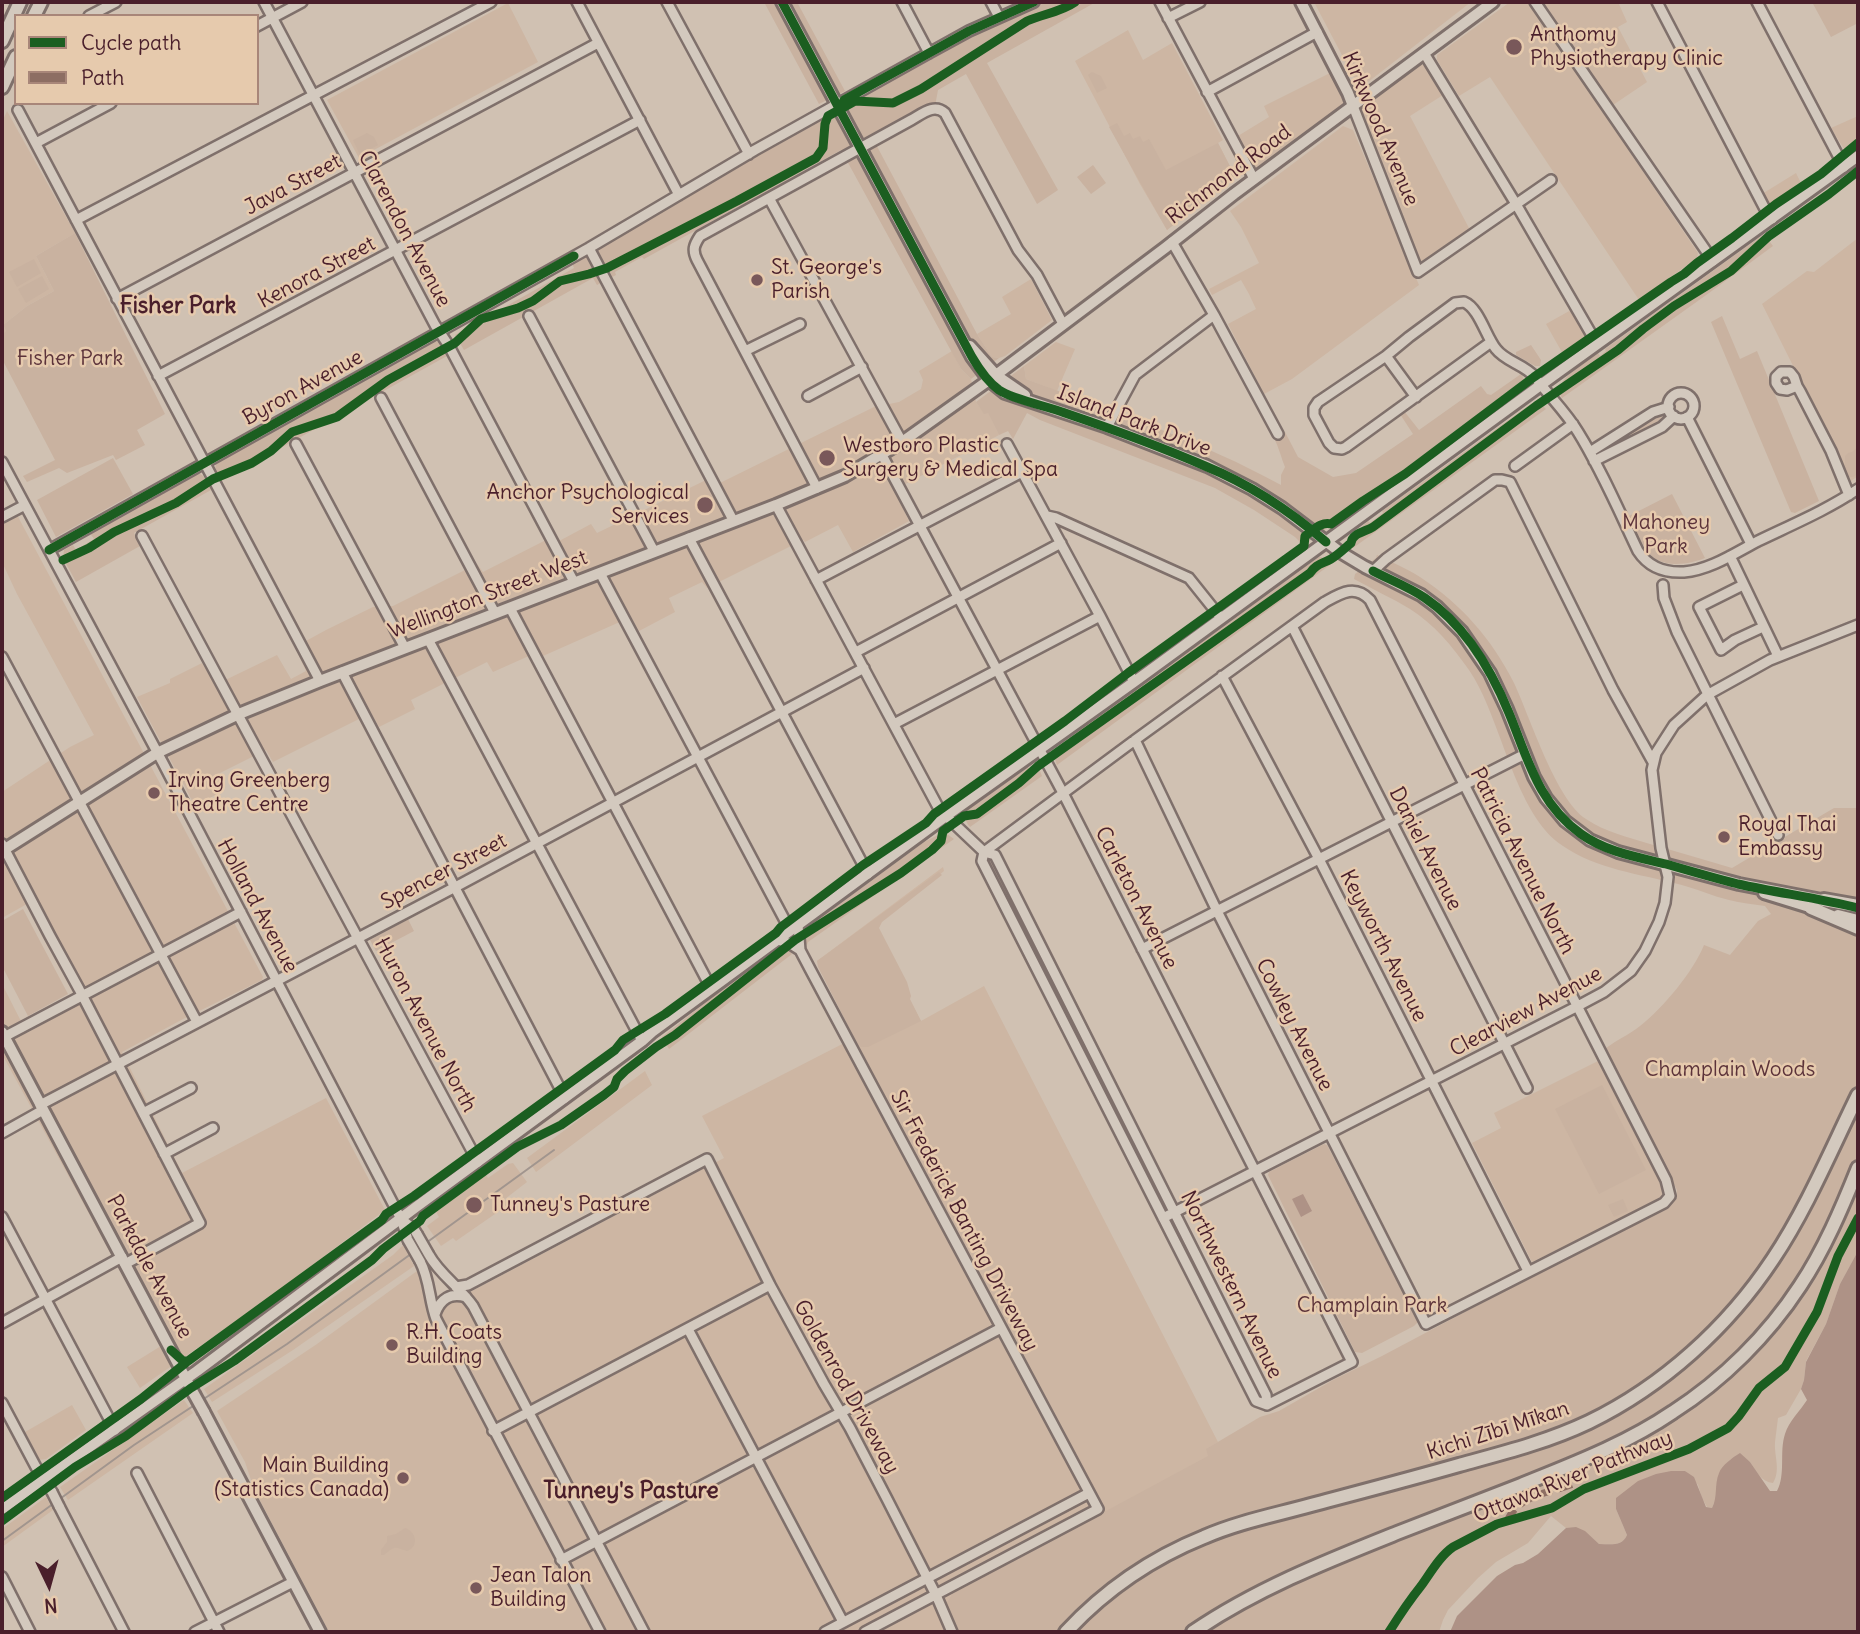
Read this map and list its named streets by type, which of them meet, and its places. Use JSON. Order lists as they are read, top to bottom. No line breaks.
{"streets":{"highway":["Kichi Zībī Mīkan"],"main road":["Kirkwood Avenue","Richmond Road","Island Park Drive","Wellington Street West","Parkdale Avenue"],"street":["Java Street","Clarendon Avenue","Kenora Street","Byron Avenue","Daniel Avenue","Patricia Avenue North","Spencer Street","Carleton Avenue","Holland Avenue","Keyworth Avenue","Clearview Avenue","Huron Avenue North","Cowley Avenue","Sir Frederick Banting Driveway","Northwestern Avenue","Goldenrod Driveway"],"cycle path":["Ottawa River Pathway"]},"crossings":[["Kirkwood Avenue","Richmond Road"],["Richmond Road","Island Park Drive"],["Richmond Road","Wellington Street West"],["Java Street","Clarendon Avenue"],["Clarendon Avenue","Kenora Street"],["Clarendon Avenue","Byron Avenue"],["Clarendon Avenue","Wellington Street West"],["Byron Avenue","Island Park Drive"],["Byron Avenue","Holland Avenue"],["Island Park Drive","Wellington Street West"],["Island Park Drive","Clearview Avenue"],["Wellington Street West","Carleton Avenue"],["Wellington Street West","Holland Avenue"],["Wellington Street West","Huron Avenue North"],["Wellington Street West","Northwestern Avenue"],["Daniel Avenue","Patricia Avenue North"],["Daniel Avenue","Clearview Avenue"],["Patricia Avenue North","Keyworth Avenue"],["Patricia Avenue North","Clearview Avenue"],["Patricia Avenue North","Cowley Avenue"],["Spencer Street","Holland Avenue"],["Spencer Street","Huron Avenue North"],["Spencer Street","Parkdale Avenue"],["Spencer Street","Northwestern Avenue"],["Carleton Avenue","Clearview Avenue"],["Carleton Avenue","Northwestern Avenue"],["Keyworth Avenue","Clearview Avenue"],["Keyworth Avenue","Cowley Avenue"],["Clearview Avenue","Cowley Avenue"],["Clearview Avenue","Northwestern Avenue"],["Sir Frederick Banting Driveway","Goldenrod Driveway"]],"districts":["Fisher Park","Tunney's Pasture"],"parks":["Fisher Park","Mahoney Park","Champlain Woods","Champlain Park"],"places":["Anthomy Physiotherapy Clinic","St. George's Parish","Westboro Plastic Surgery & Medical Spa","Anchor Psychological Services","Irving Greenberg Theatre Centre","Royal Thai Embassy","Tunney's Pasture","R.H. Coats Building","Main Building (Statistics Canada)","Jean Talon Building"],"legend":["Cycle path","Path"],"north":"bottom"}
